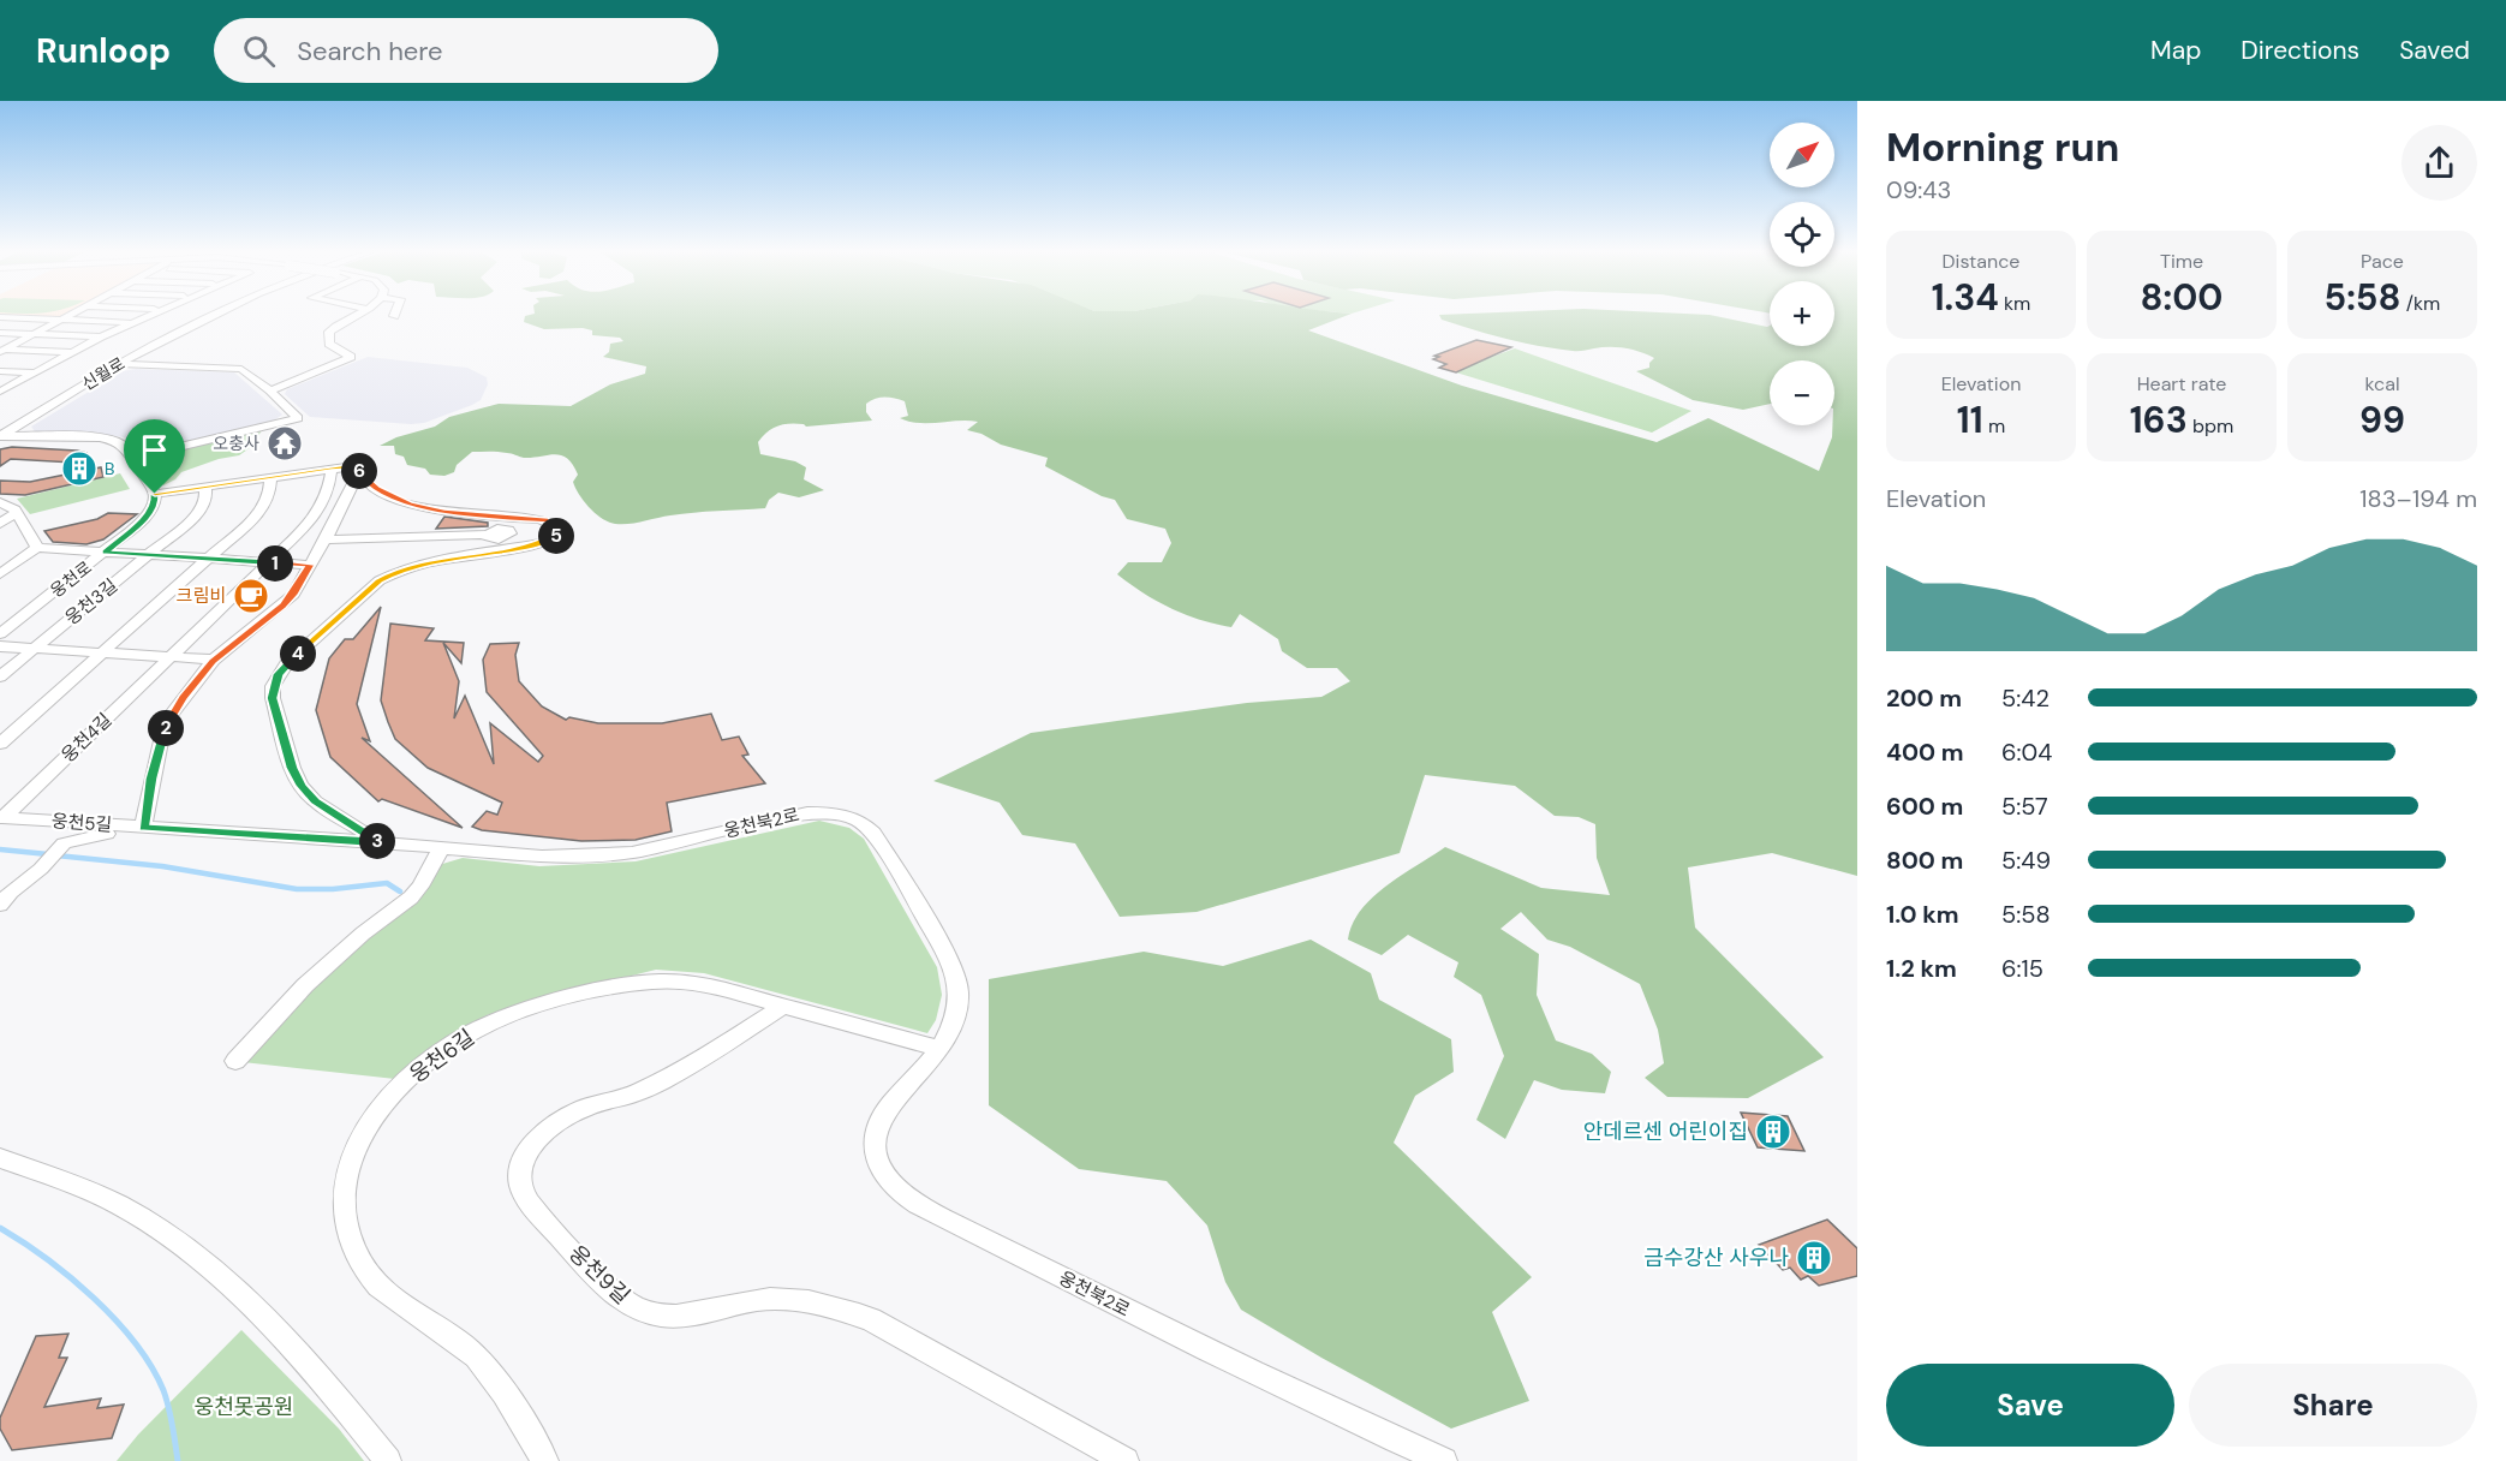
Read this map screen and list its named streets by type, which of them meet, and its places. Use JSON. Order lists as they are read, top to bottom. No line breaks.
{"streets":{"street":["신월로","웅천로","웅천3길","웅천4길","웅천5길","웅천북2로","웅천6길","웅천9길"]},"crossings":[["웅천로","웅천3길"],["웅천4길","웅천5길"],["웅천5길","웅천북2로"],["웅천북2로","웅천6길"],["웅천6길","웅천9길"]],"parks":["웅천못공원"],"places":{"temple":["오충사"],"building":["B","안데르센 어린이집","금수강산 사우나"],"cafe":["크림비"]},"north":"top right","page":{"header":"Runloop","search":"Search here","nav":["Map","Directions","Saved"],"heading":["Morning run","09:43"],"map_buttons":["+","−"],"stats":[["Distance","1.34 km"],["Time","8:00"],["Pace","5:58 /km"],["Elevation","11 m"],["Heart rate","163 bpm"],["kcal","99"]],"pins":["6","5","1","4","2","3"],"chart":["Elevation","183–194 m"],"list":[{"name":"200 m","note":"5:42"},{"name":"400 m","note":"6:04"},{"name":"600 m","note":"5:57"},{"name":"800 m","note":"5:49"},{"name":"1.0 km","note":"5:58"},{"name":"1.2 km","note":"6:15"}],"buttons":["Save","Share"]}}
